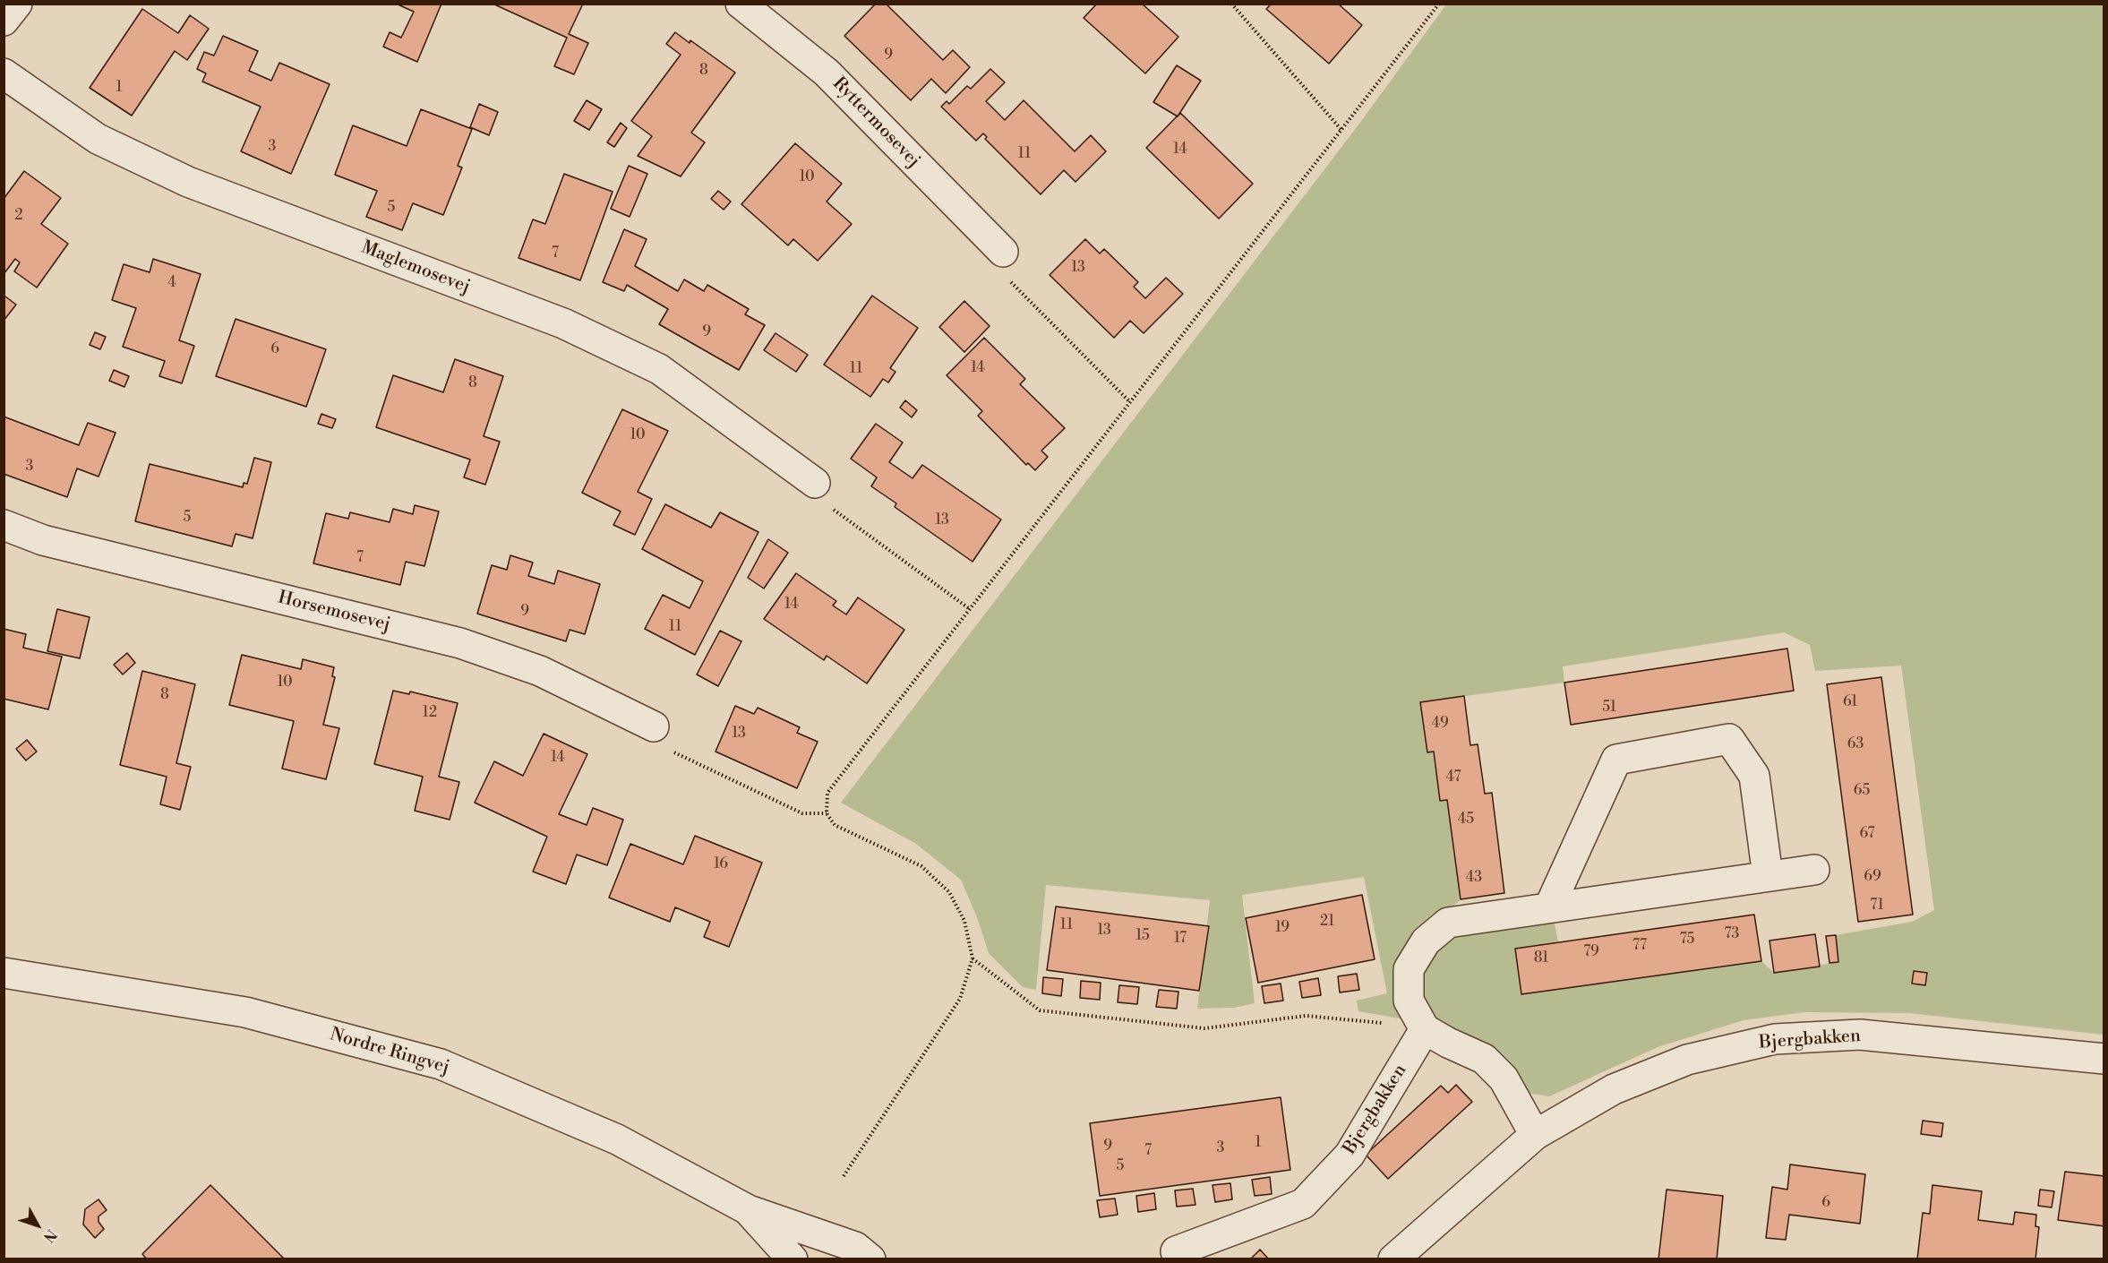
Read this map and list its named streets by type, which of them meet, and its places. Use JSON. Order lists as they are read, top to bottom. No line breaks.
{"streets":{"street":["Ryttermosevej","Maglemosevej","Horsemosevej","Bjergbakken","Nordre Ringvej"]},"house_numbers":["9","8","1","3","14","11","10","5","2","7","13","4","9","6","14","11","8","10","3","5","13","7","14","9","11","10","8","61","51","12","49","13","63","14","47","65","45","67","16","69","43","71","21","11","19","13","73","15","17","75","77","79","81","1","9","3","7","5","6"],"north":"bottom right"}
